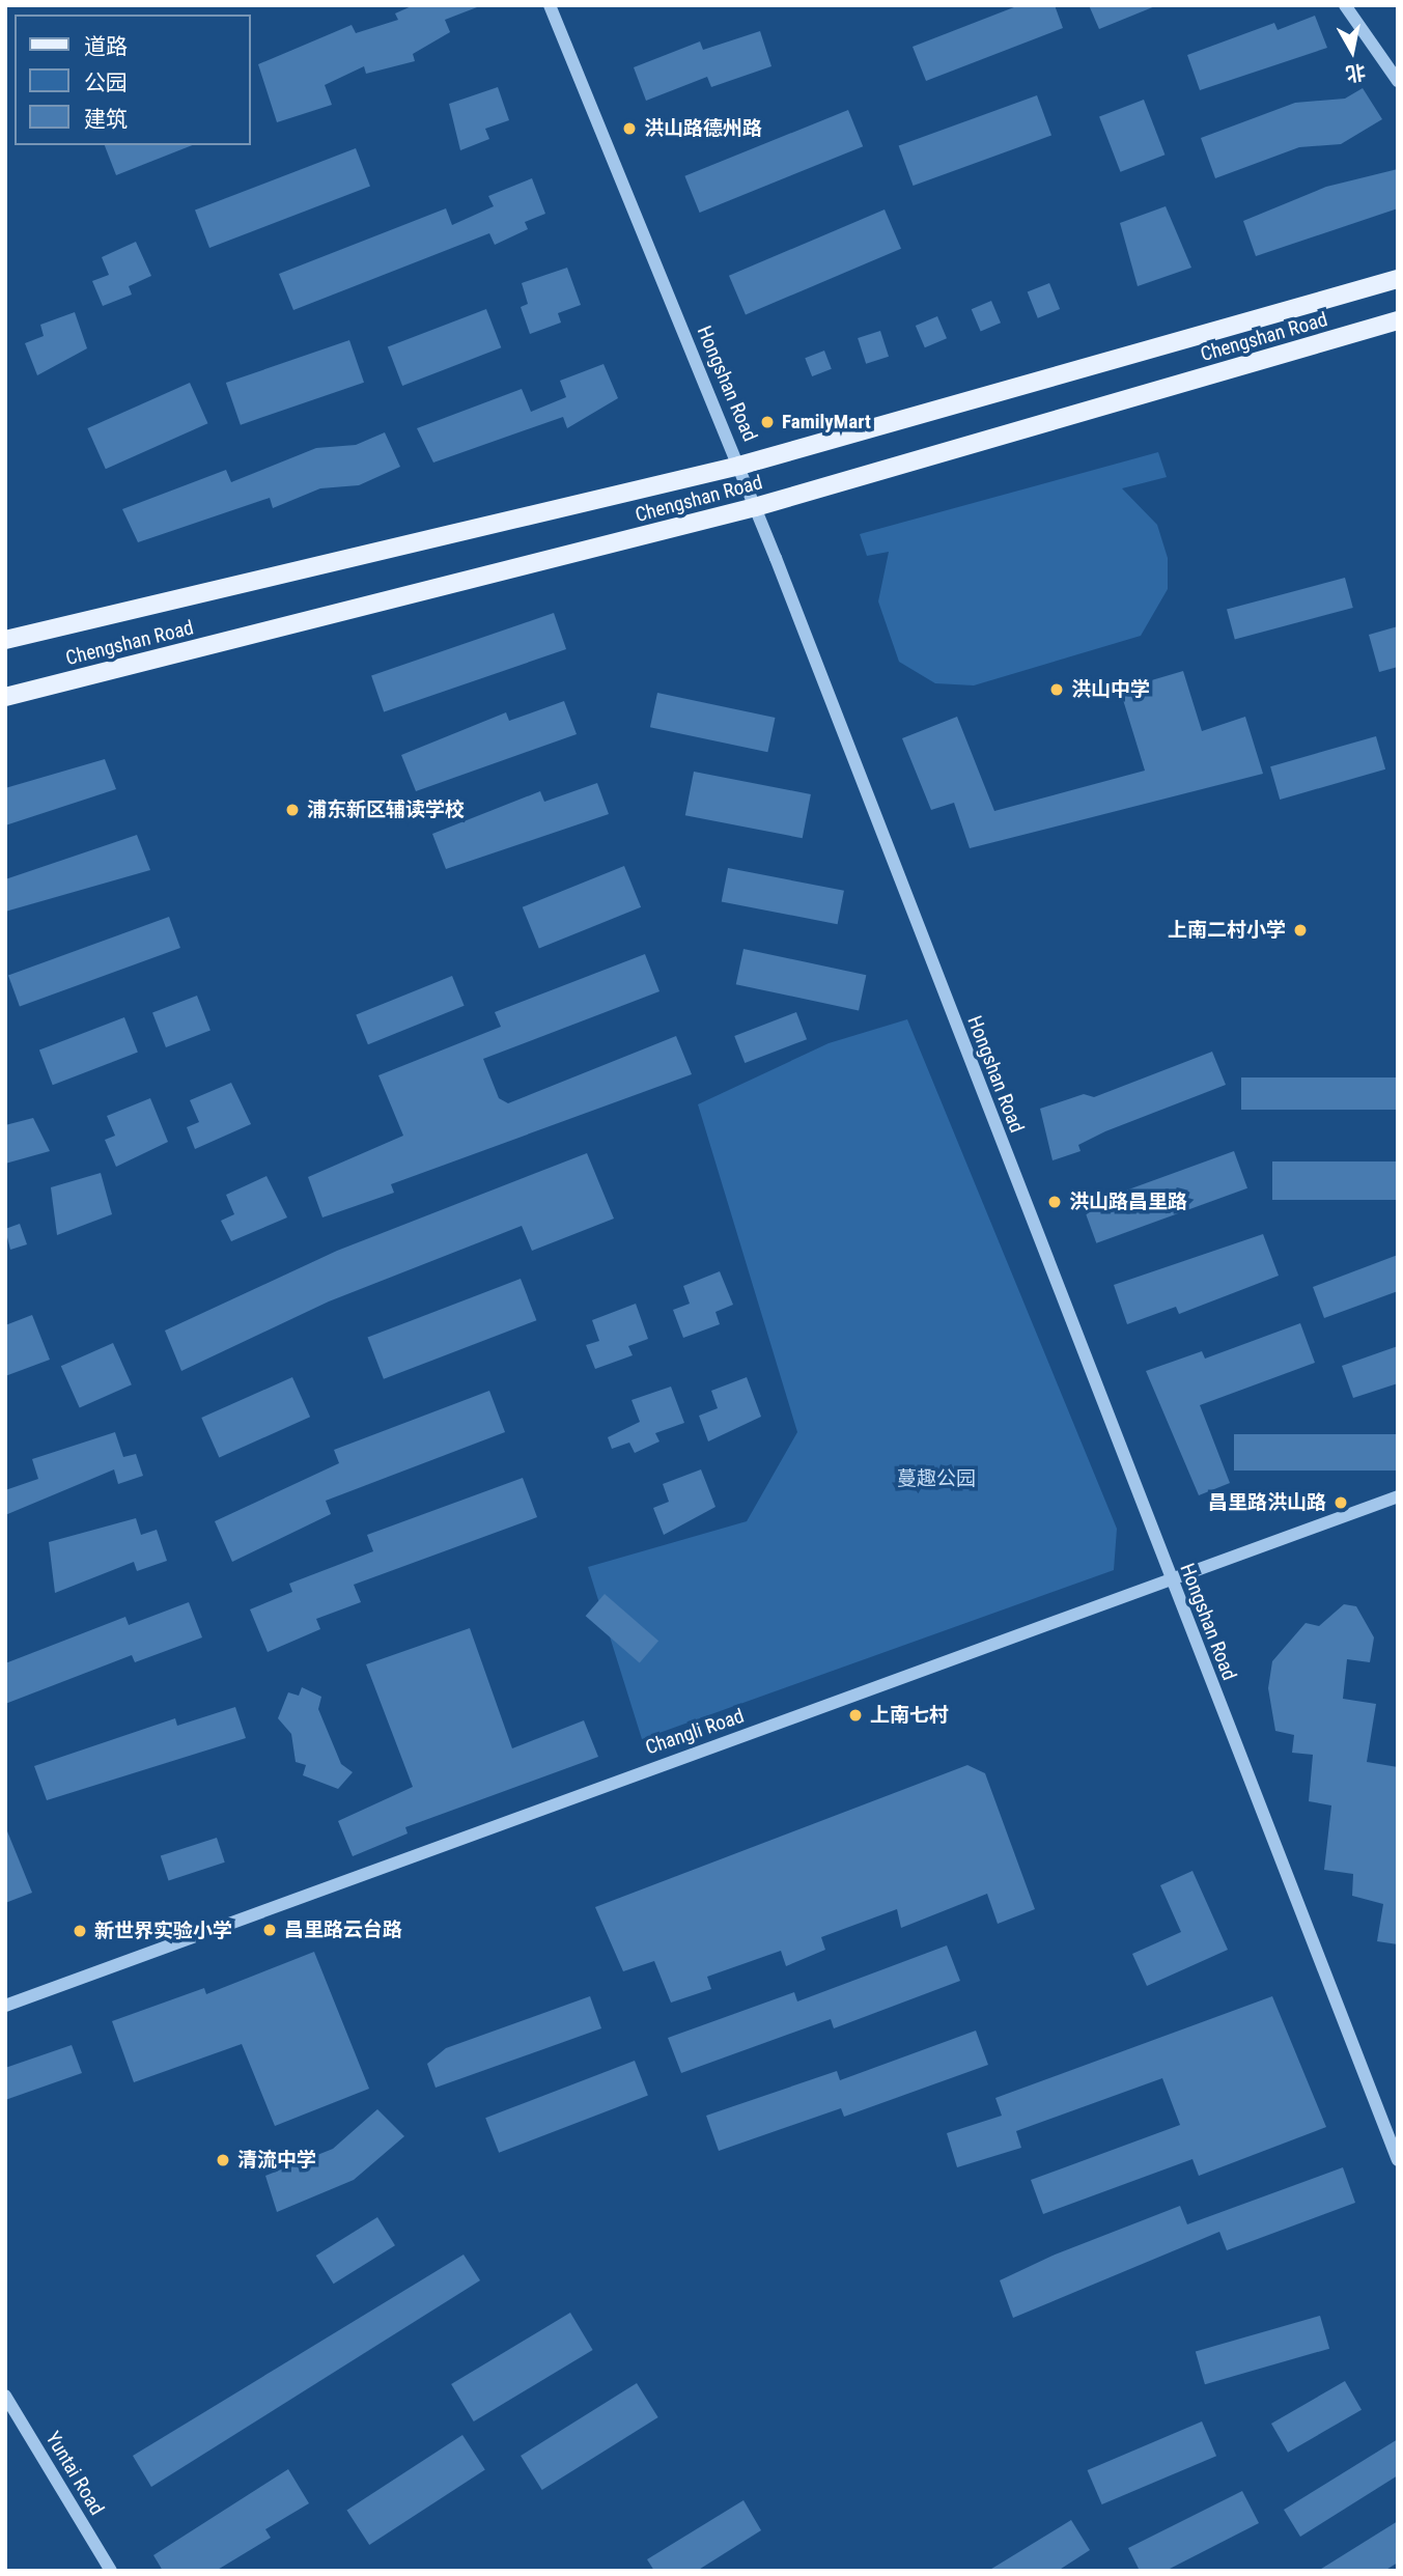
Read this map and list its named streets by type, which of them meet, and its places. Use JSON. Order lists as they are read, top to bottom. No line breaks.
{"streets":{"main road":["Chengshan Road"],"street":["Hongshan Road","Changli Road","Yuntai Road"]},"crossings":[["Chengshan Road","Hongshan Road"],["Hongshan Road","Changli Road"]],"parks":["蔓趣公园"],"places":["洪山路德州路","FamilyMart","洪山中学","浦东新区辅读学校","上南二村小学","洪山路昌里路","昌里路洪山路","上南七村","昌里路云台路","新世界实验小学","清流中学"],"legend":["道路","公园","建筑"],"north":"bottom"}
